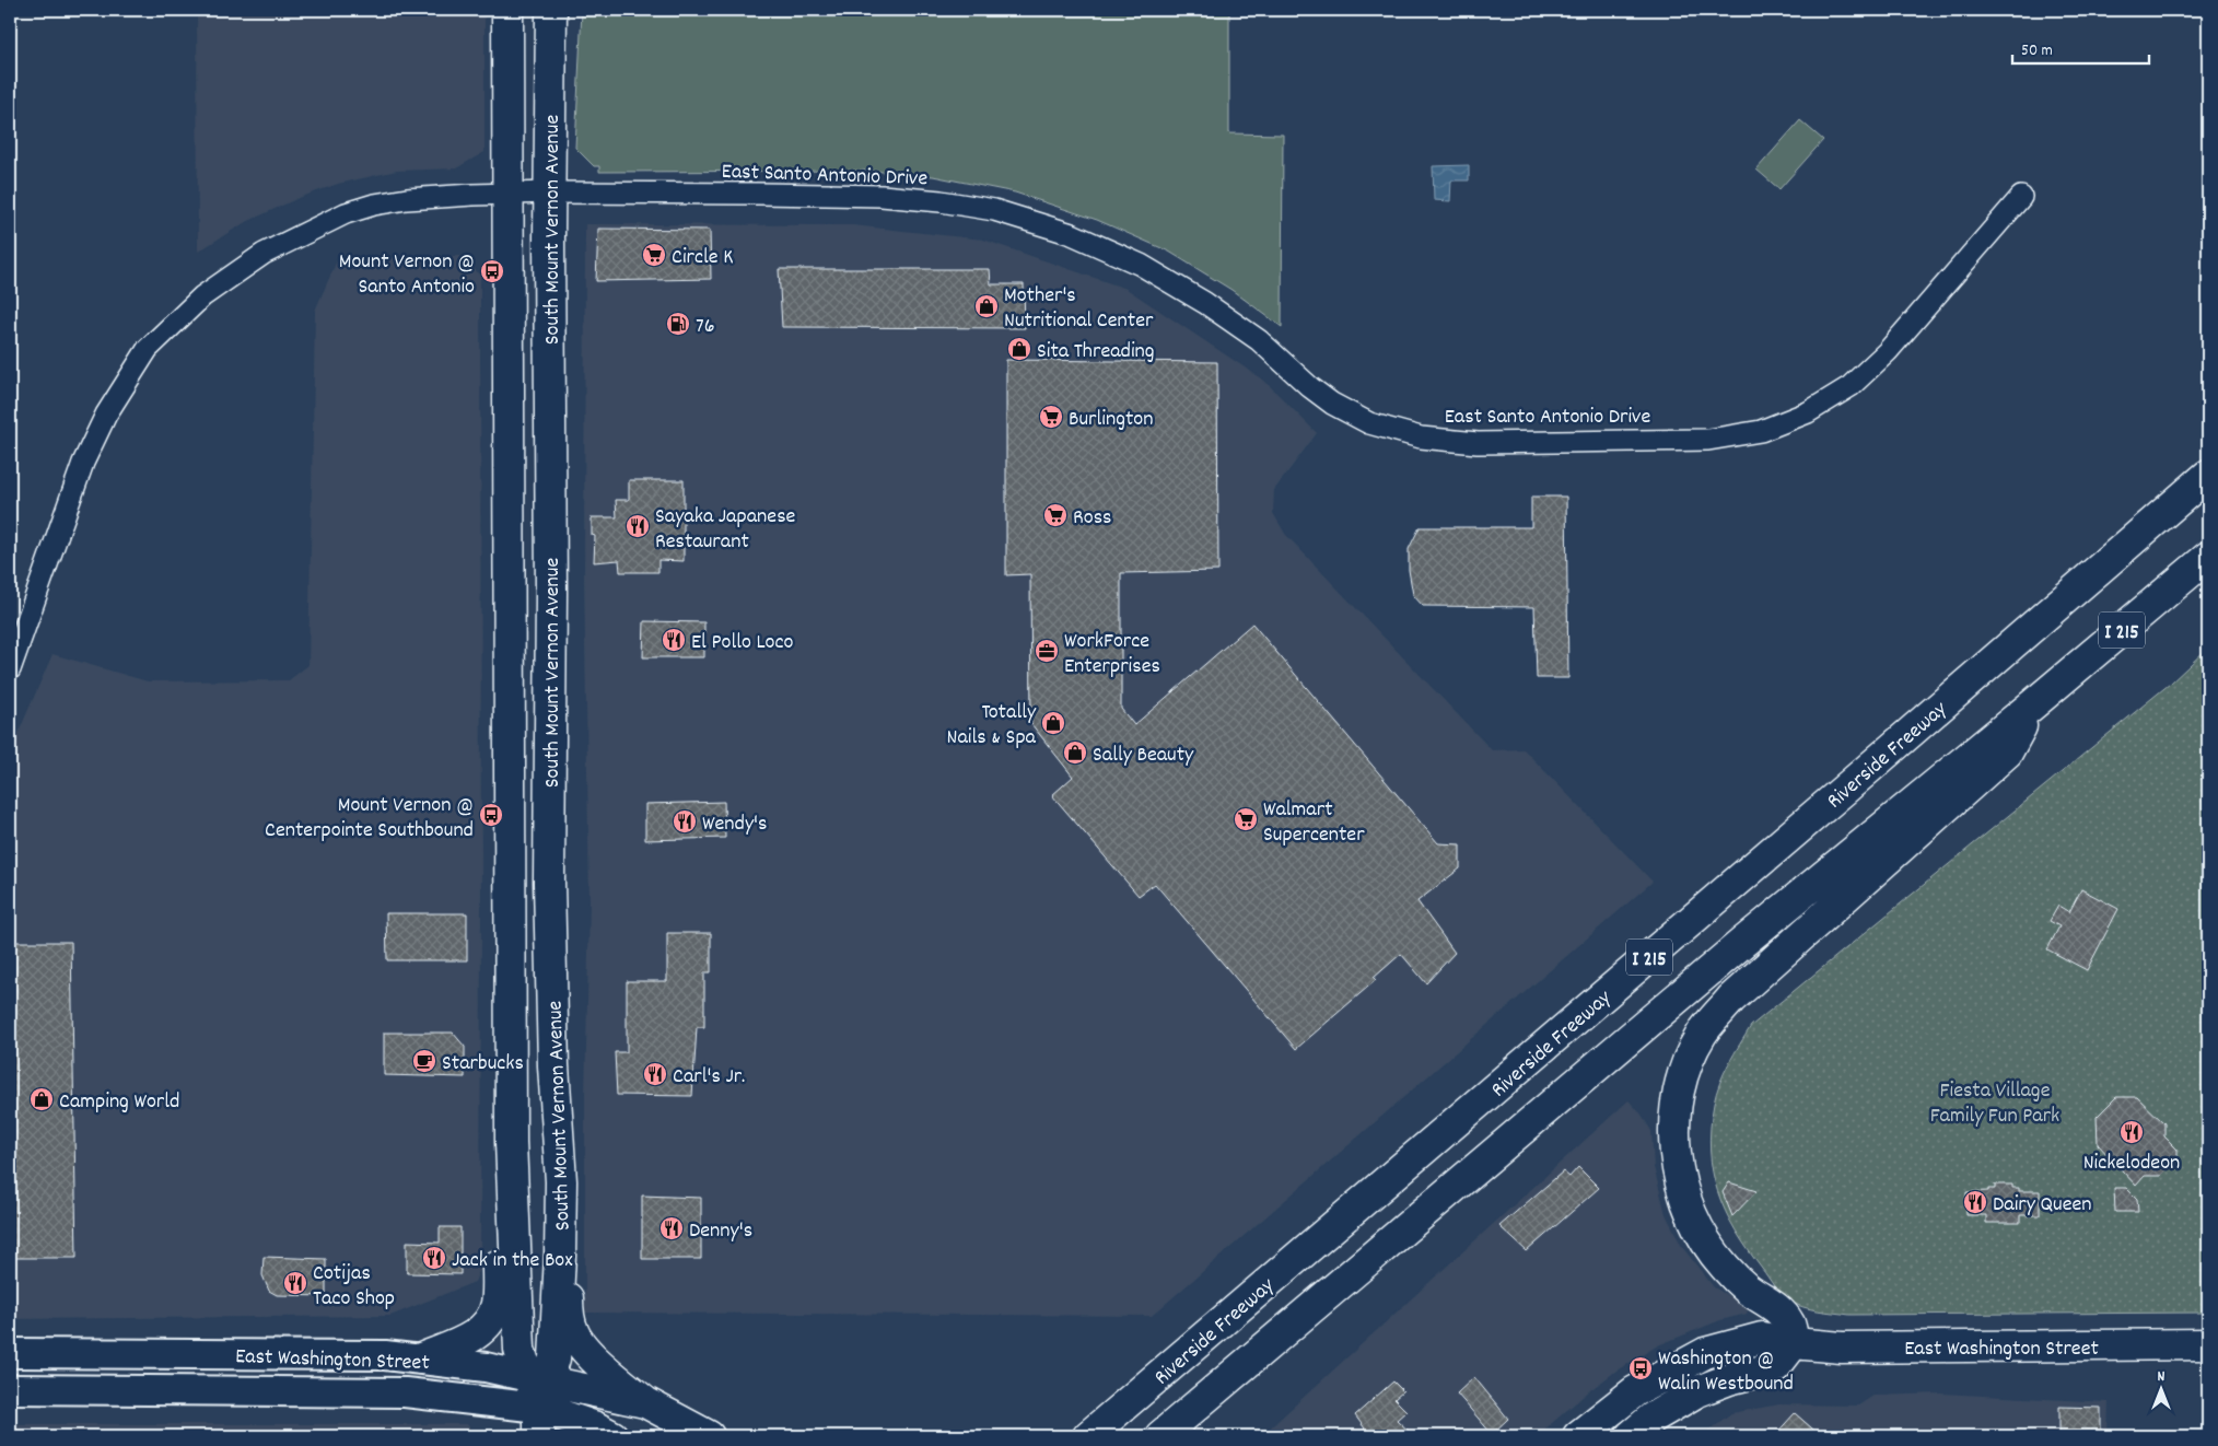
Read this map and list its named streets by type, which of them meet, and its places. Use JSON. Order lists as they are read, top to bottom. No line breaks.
{"streets":{"main road":["South Mount Vernon Avenue","I 215","Riverside Freeway","East Washington Street"],"street":["East Santo Antonio Drive"]},"crossings":[["East Santo Antonio Drive","South Mount Vernon Avenue"],["South Mount Vernon Avenue","East Washington Street"]],"parks":["Fiesta Village Family Fun Park"],"places":{"supermarket":["Circle K","Burlington","Ross","Walmart Supercenter"],"bus stop":["Mount Vernon @ Santo Antonio","Mount Vernon @ Centerpointe Southbound","Washington @ Walin Westbound"],"shop":["Mother's Nutritional Center","Sita Threading","Totally Nails & Spa","Sally Beauty","Camping World"],"fuel station":["76"],"restaurant":["Sayaka Japanese Restaurant","El Pollo Loco","Wendy's","Carl's Jr.","Nickelodeon","Dairy Queen","Denny's","Jack in the Box","Cotijas Taco Shop"],"office":["WorkForce Enterprises"],"cafe":["Starbucks"]},"scale_bar":"50 m","north":"top"}
